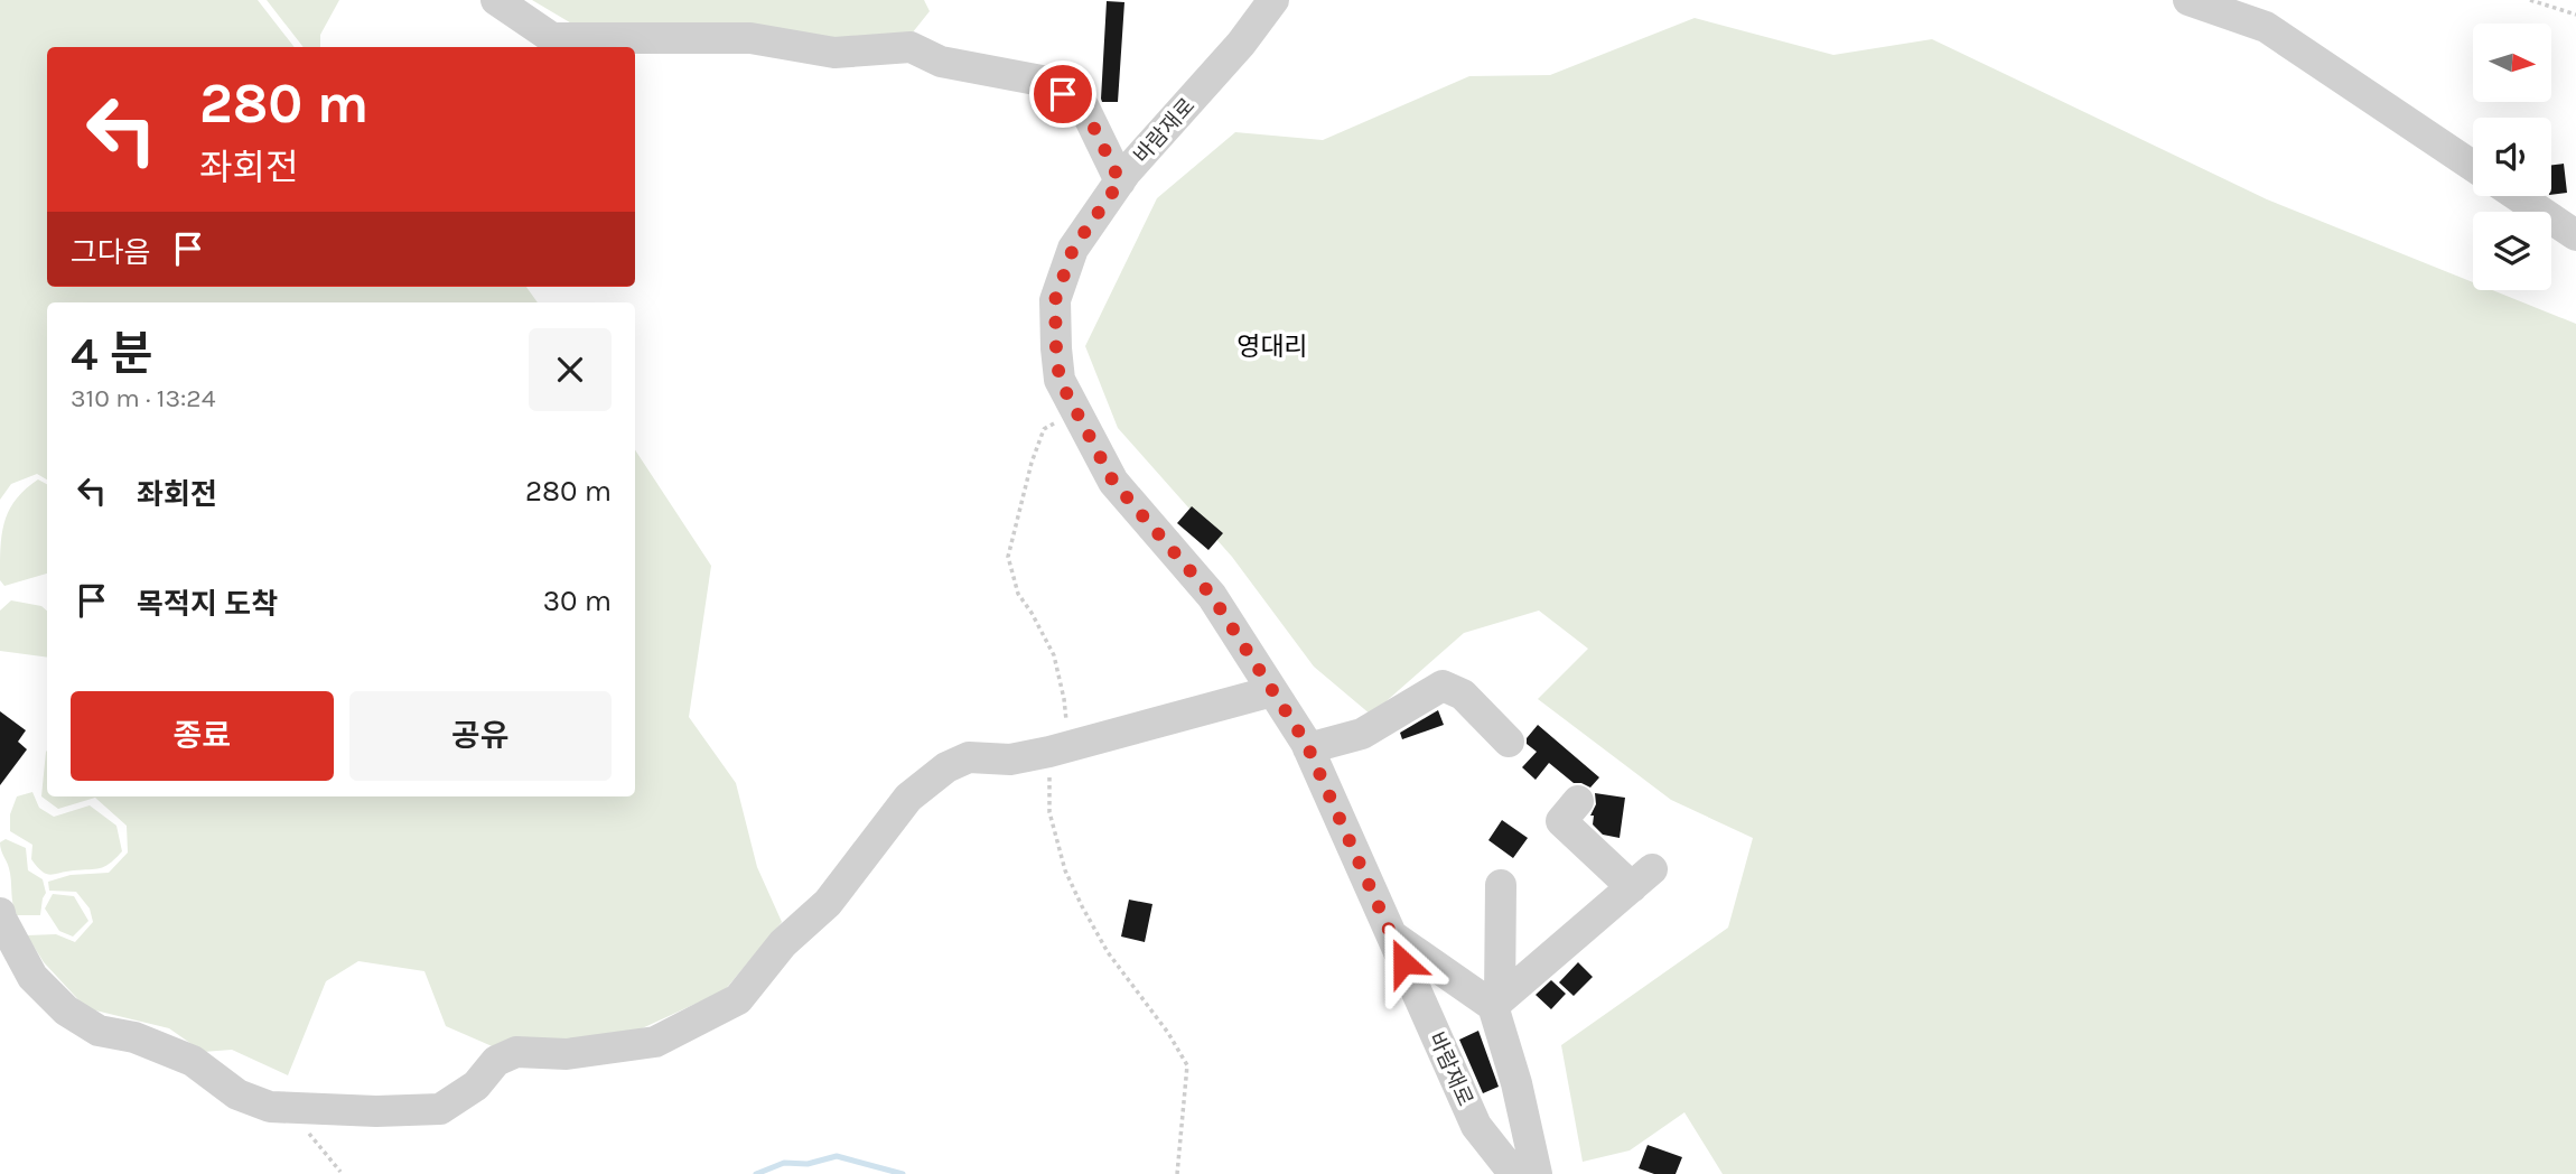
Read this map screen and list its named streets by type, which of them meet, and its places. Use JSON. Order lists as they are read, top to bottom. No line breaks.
{"streets":{"street":["바람재로"]},"districts":["영대리"],"north":"right","page":{"turn":["280 m","좌회전"],"then":"그다음","heading":["4 분","310 m · 13:24"],"list":[{"name":"좌회전","value":"280 m"},{"name":"목적지 도착","value":"30 m"}],"buttons":["종료","공유"]}}
